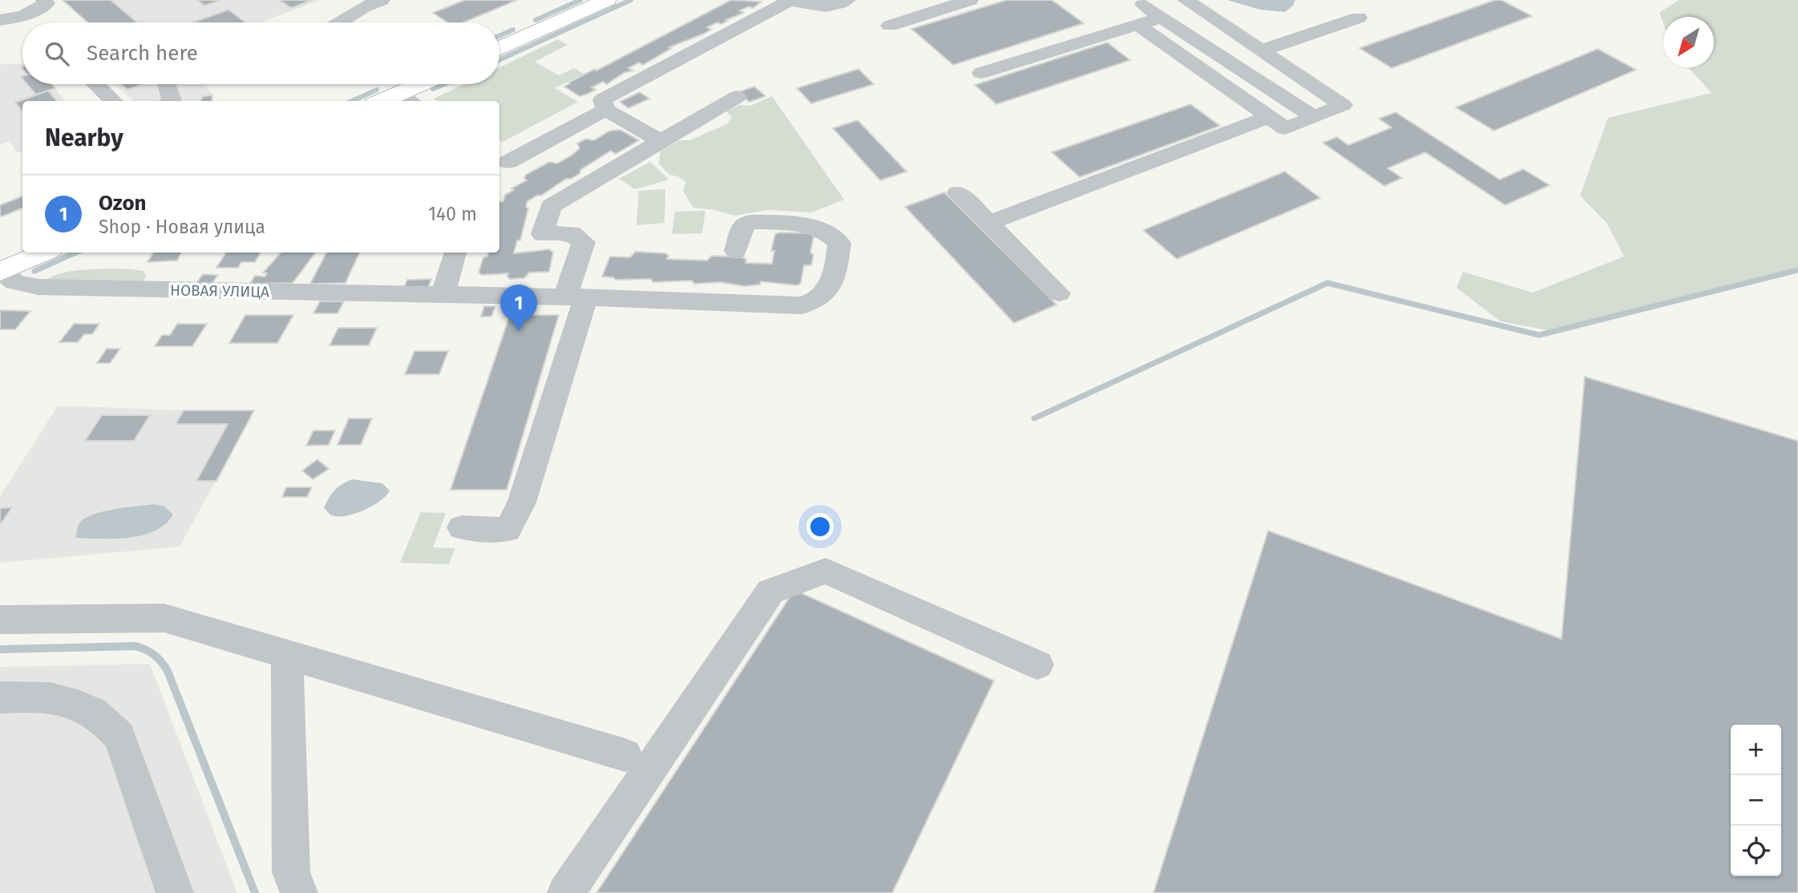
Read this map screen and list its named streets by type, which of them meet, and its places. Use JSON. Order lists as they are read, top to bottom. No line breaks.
{"streets":{"street":["НОВАЯ УЛИЦА"]},"north":"bottom left","page":{"search":"Search here","heading":"Nearby","list":[{"mark":"1","name":"Ozon","note":"Shop · Новая улица","value":"140 m"}],"pins":"1","map_buttons":["+","−"]}}
